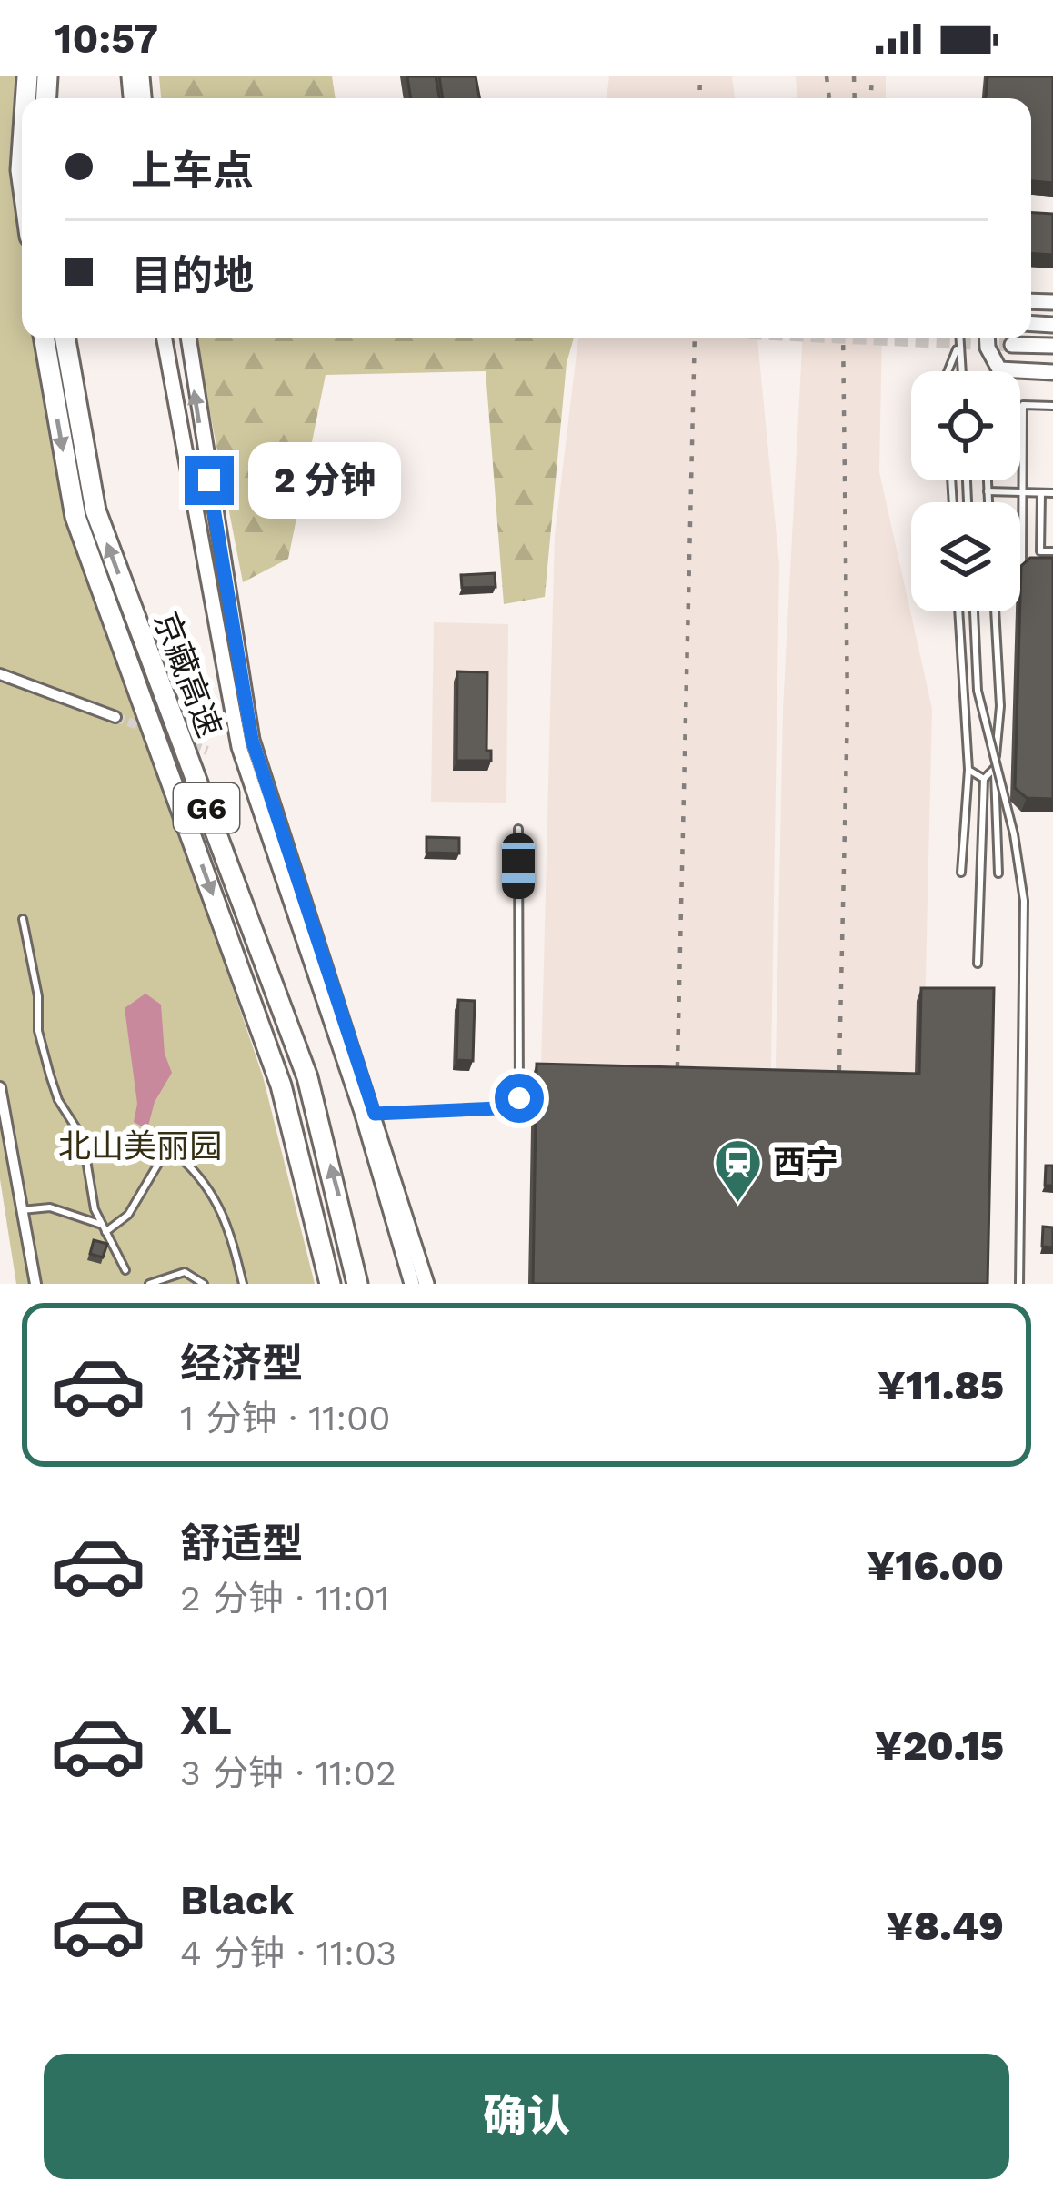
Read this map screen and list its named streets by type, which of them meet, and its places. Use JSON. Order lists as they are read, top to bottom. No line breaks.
{"streets":{"highway":["京藏高速","G6"]},"parks":["北山美丽园"],"places":{"station":["西宁"]},"page":{"status":"10:57","banner":["上车点","目的地"],"bubble":"2 分钟","list":[{"name":"经济型","note":"1 分钟 · 11:00","value":"¥11.85"},{"name":"舒适型","note":"2 分钟 · 11:01","value":"¥16.00"},{"name":"XL","note":"3 分钟 · 11:02","value":"¥20.15"},{"name":"Black","note":"4 分钟 · 11:03","value":"¥8.49"}],"buttons":"确认"}}
